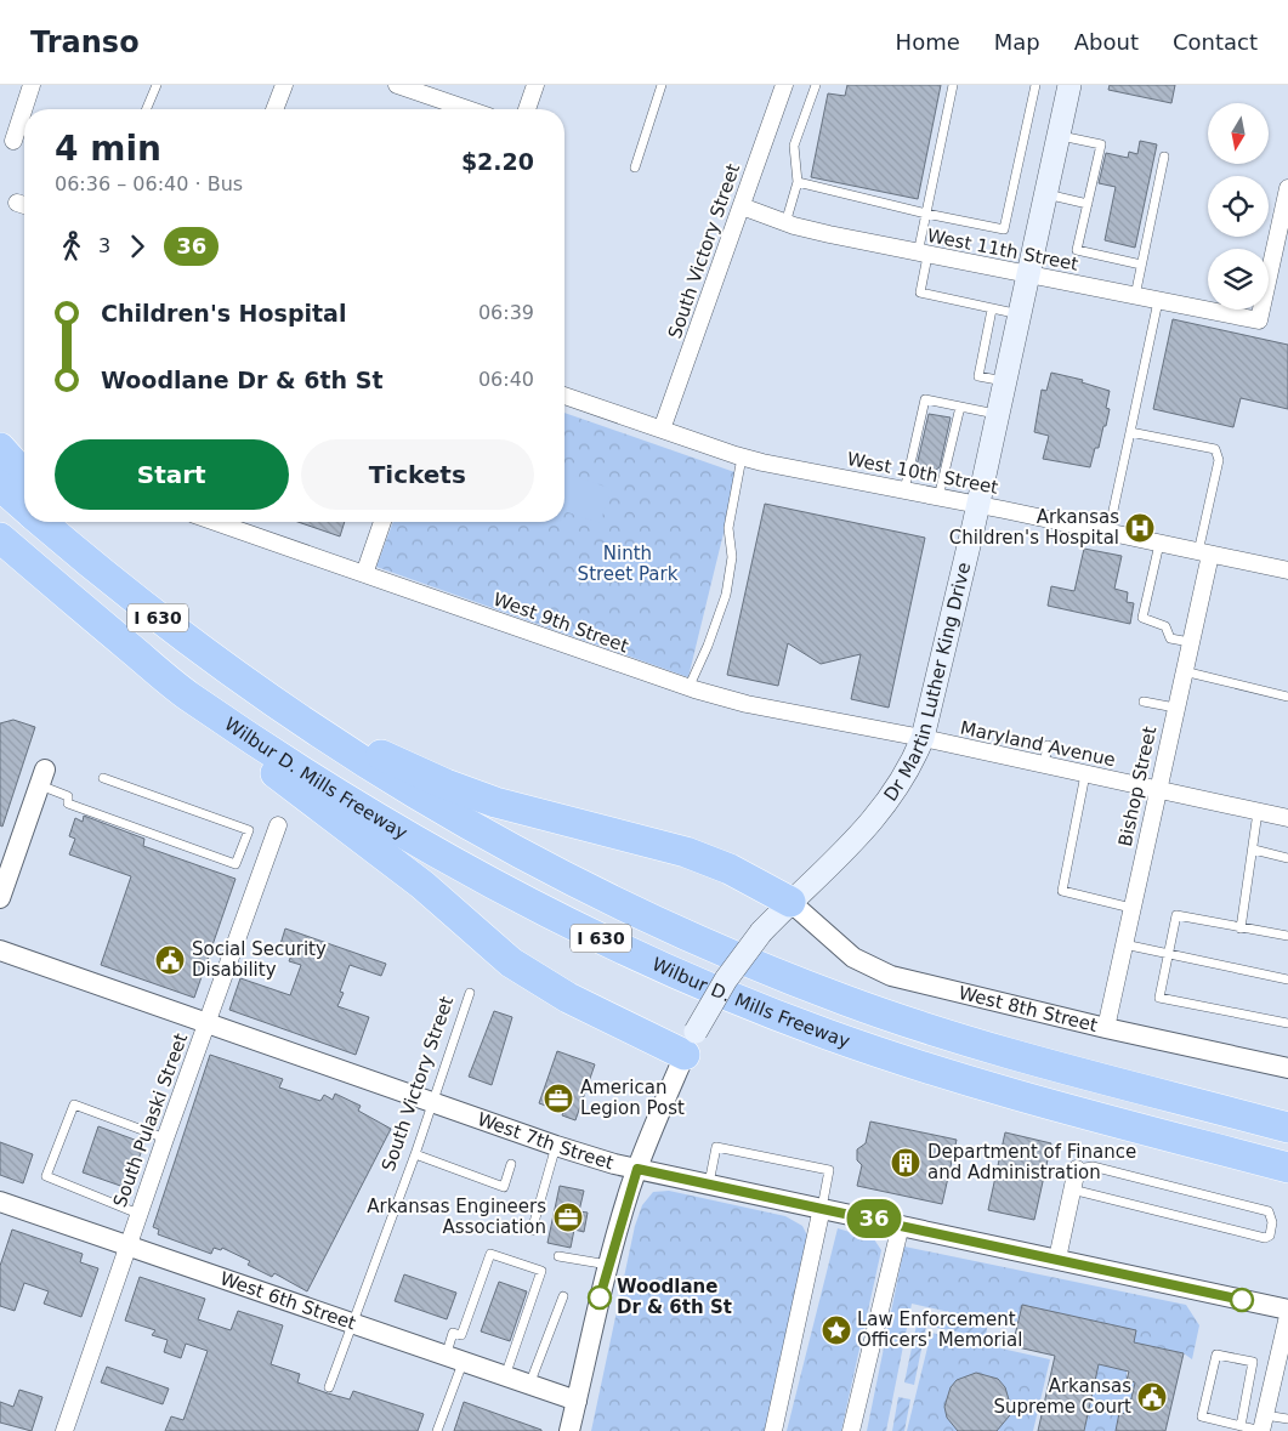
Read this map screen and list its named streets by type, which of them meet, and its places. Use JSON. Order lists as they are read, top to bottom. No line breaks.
{"streets":{"highway":["I 630","Wilbur D. Mills Freeway"],"main road":["Dr Martin Luther King Drive"],"street":["West 11th Street","South Victory Street","West 10th Street","West 9th Street","Maryland Avenue","Bishop Street","West 8th Street","South Pulaski Street","West 7th Street","West 6th Street"]},"crossings":[["West 11th Street","South Victory Street"],["West 11th Street","Dr Martin Luther King Drive"],["South Victory Street","West 10th Street"],["South Victory Street","West 7th Street"],["South Victory Street","West 6th Street"],["West 10th Street","Dr Martin Luther King Drive"],["West 10th Street","Bishop Street"],["West 9th Street","Dr Martin Luther King Drive"],["West 9th Street","Maryland Avenue"],["Dr Martin Luther King Drive","Maryland Avenue"],["Dr Martin Luther King Drive","West 8th Street"],["Dr Martin Luther King Drive","West 7th Street"],["Dr Martin Luther King Drive","West 6th Street"],["Maryland Avenue","Bishop Street"],["Bishop Street","West 8th Street"],["South Pulaski Street","West 7th Street"],["South Pulaski Street","West 6th Street"]],"parks":["Ninth Street Park"],"places":{"hospital":["Arkansas Children's Hospital"],"public building":["Social Security Disability","Arkansas Supreme Court"],"office":["American Legion Post","Arkansas Engineers Association"],"building":["Department of Finance and Administration"],"other":["Woodlane Dr & 6th St"],"place":["Law Enforcement Officers' Memorial"]},"lines":["bus line 36"],"north":"bottom","page":{"header":"Transo","nav":["Home","Map","About","Contact"],"on_map":"36","heading":["4 min","06:36 – 06:40 · Bus","$2.20"],"legs":["3","36"],"list":[{"name":"Children's Hospital","value":"06:39"},{"name":"Woodlane Dr & 6th St","value":"06:40"}],"buttons":["Start","Tickets"]}}
